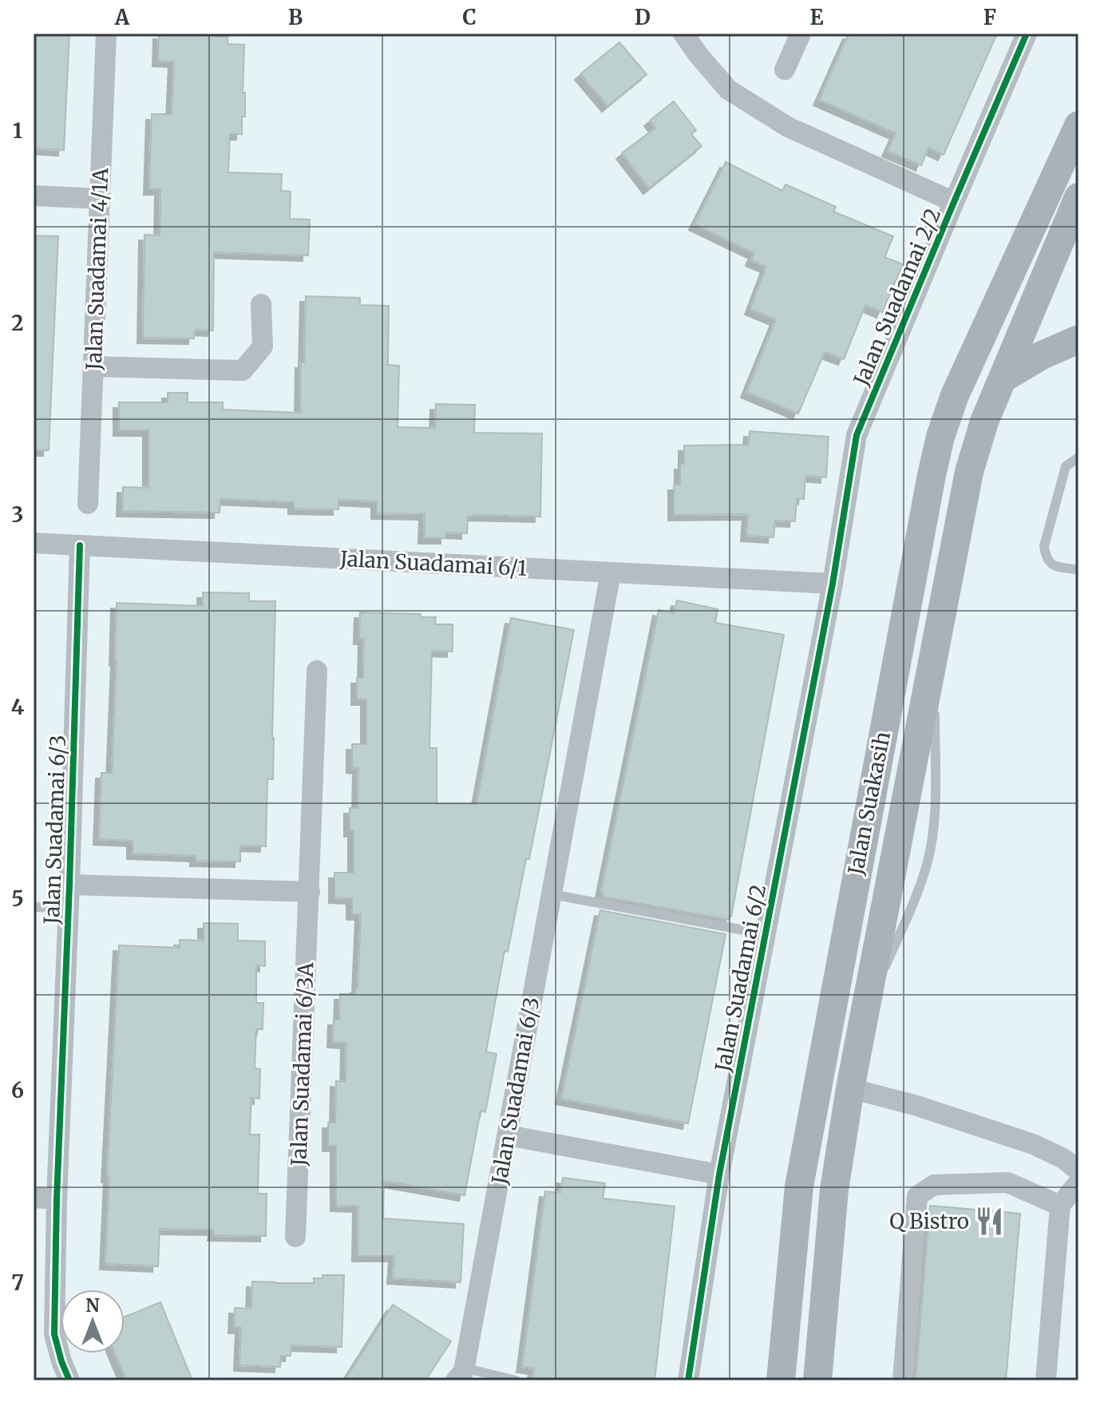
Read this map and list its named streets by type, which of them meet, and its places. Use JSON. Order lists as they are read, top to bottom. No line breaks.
{"streets":{"main road":["Jalan Suakasih"],"street":["Jalan Suadamai 4/1A","Jalan Suadamai 2/2","Jalan Suadamai 6/1","Jalan Suadamai 6/3","Jalan Suadamai 6/2","Jalan Suadamai 6/3A"]},"crossings":[["Jalan Suadamai 2/2","Jalan Suadamai 6/1"],["Jalan Suadamai 2/2","Jalan Suadamai 6/2"],["Jalan Suadamai 6/1","Jalan Suadamai 6/3"],["Jalan Suadamai 6/1","Jalan Suadamai 6/2"]],"places":{"restaurant":["Q Bistro"]},"north":"top","grid":{"columns":["A","B","C","D","E","F"],"rows":["1","2","3","4","5","6","7"]}}
